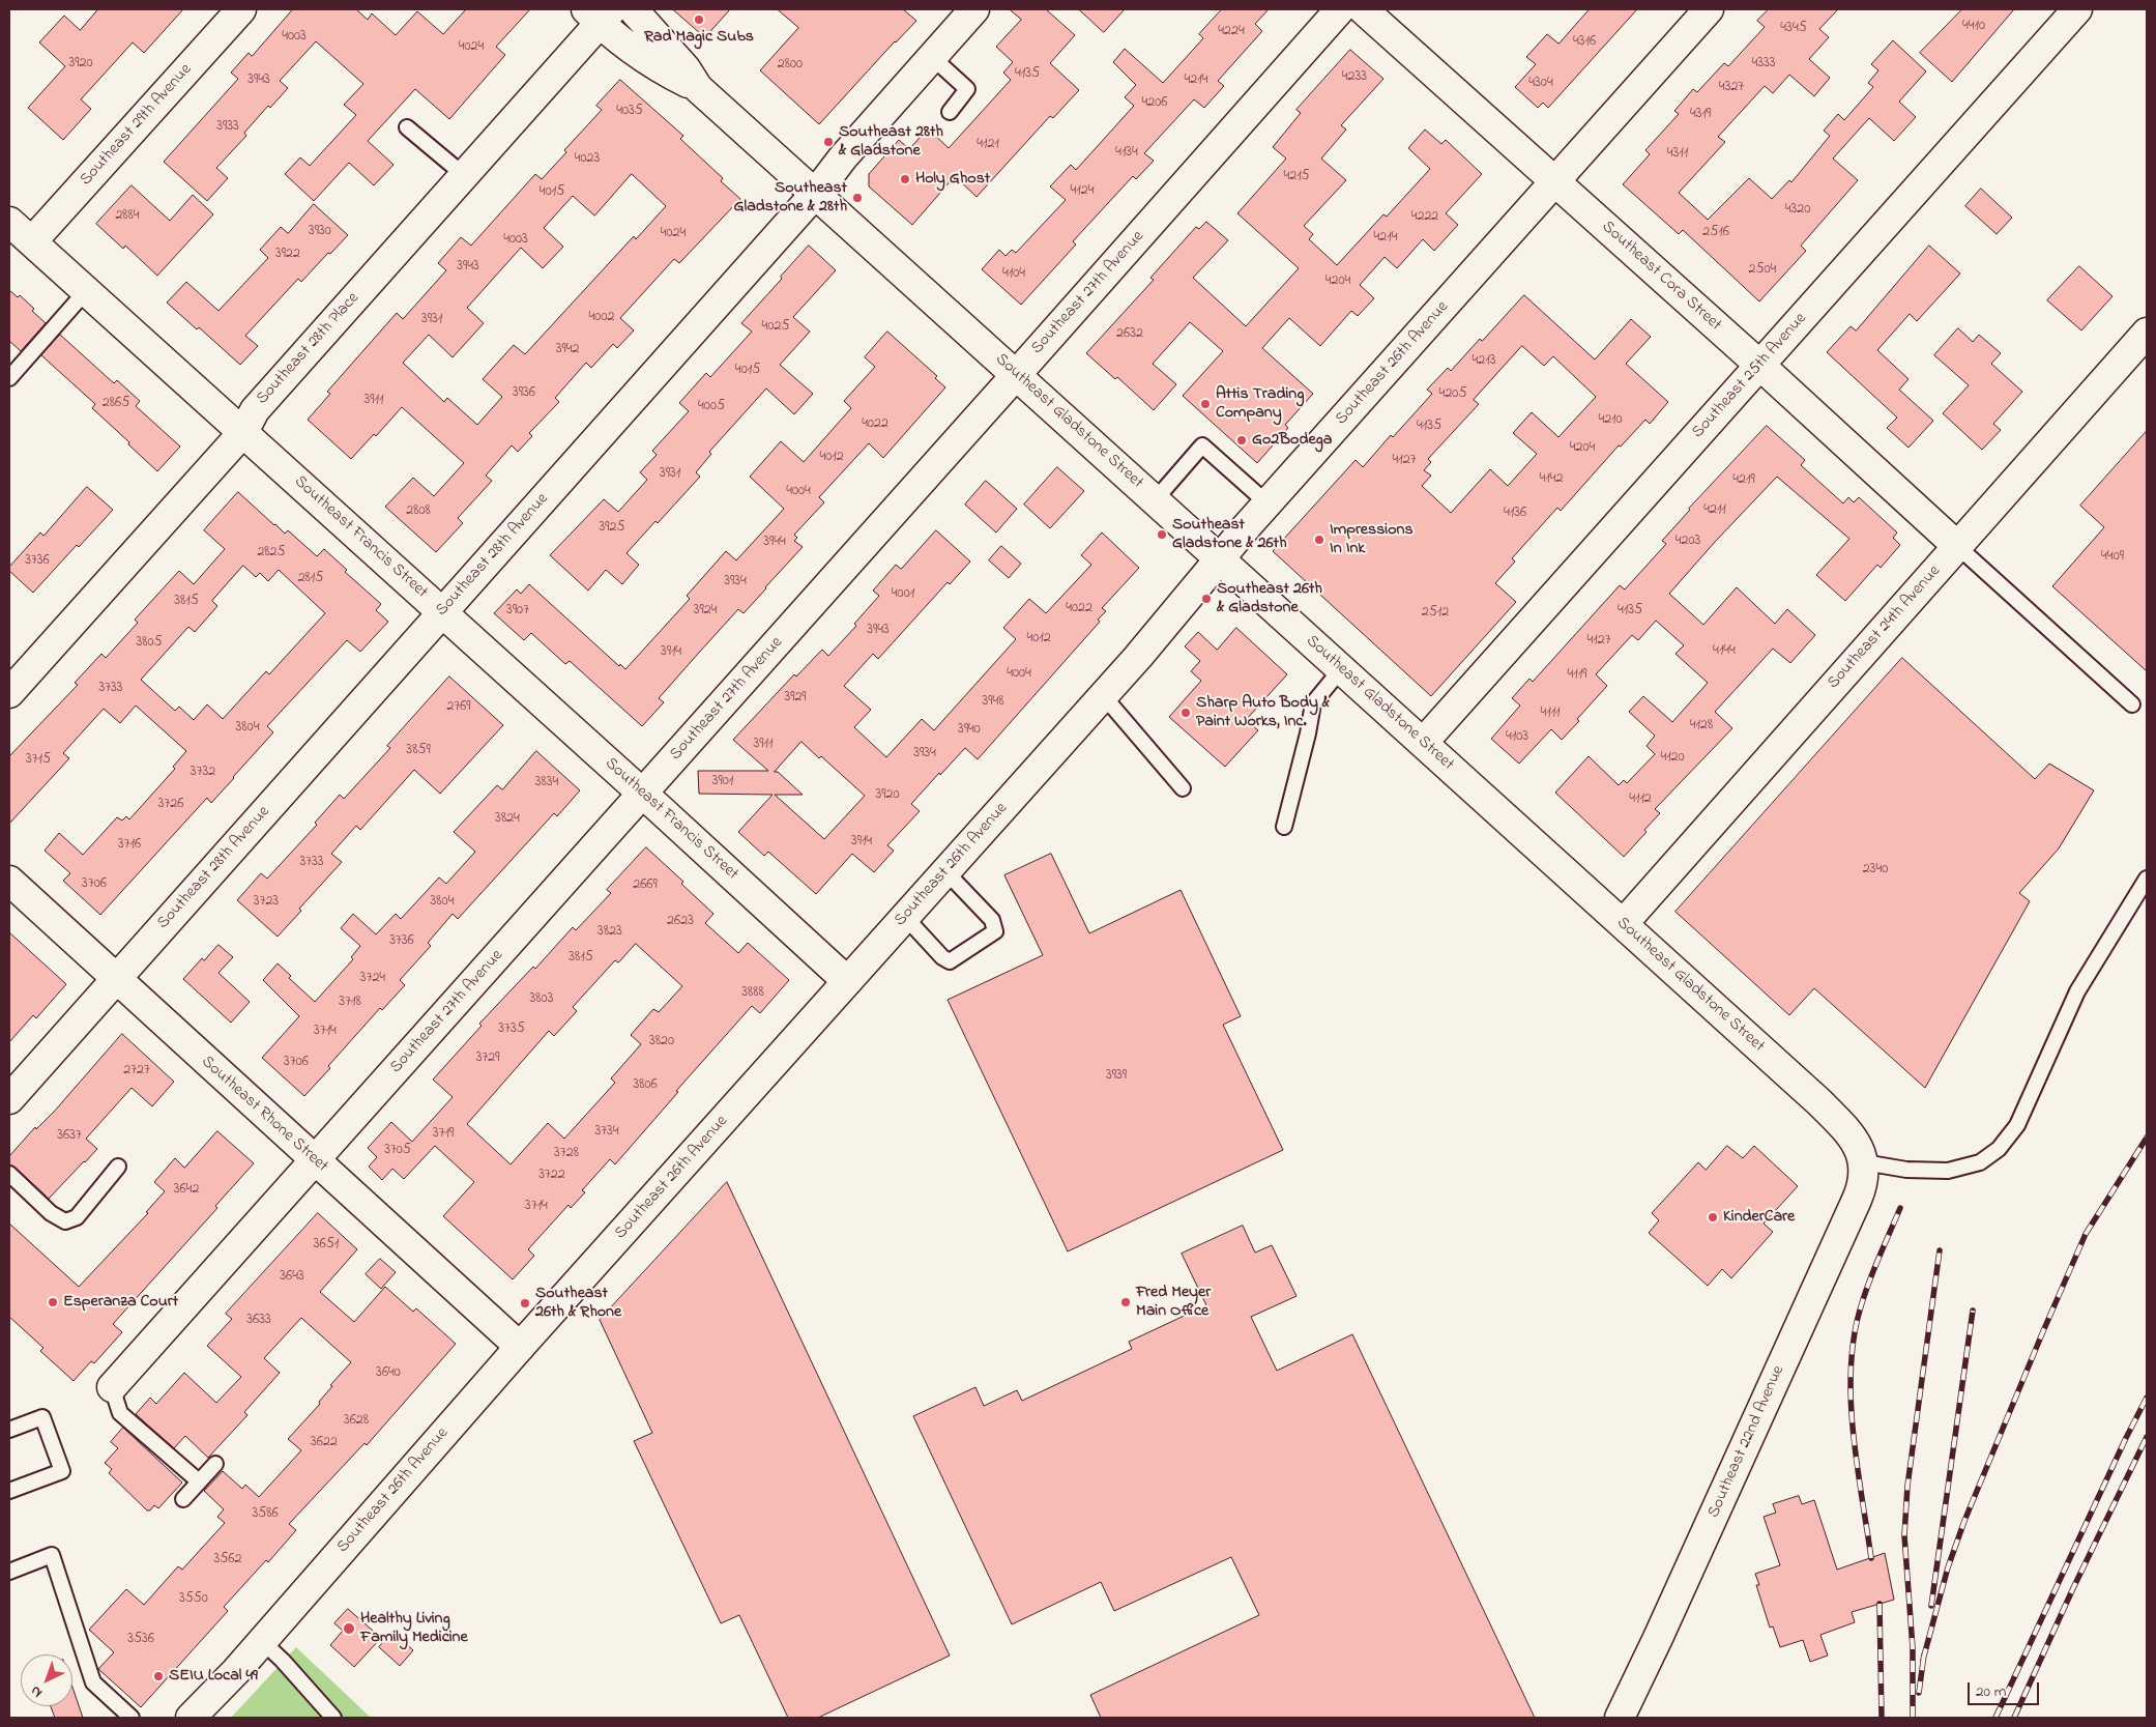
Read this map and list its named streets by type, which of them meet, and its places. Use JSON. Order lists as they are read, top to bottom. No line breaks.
{"streets":{"street":["Southeast 29th Avenue","Southeast Cora Street","Southeast 27th Avenue","Southeast 28th Place","Southeast 26th Avenue","Southeast 25th Avenue","Southeast Gladstone Street","Southeast Francis Street","Southeast 28th Avenue","Southeast 24th Avenue","Southeast Rhone Street","Southeast 22nd Avenue"]},"crossings":[["Southeast 29th Avenue","Southeast Francis Street"],["Southeast Cora Street","Southeast 26th Avenue"],["Southeast Cora Street","Southeast 25th Avenue"],["Southeast Cora Street","Southeast 24th Avenue"],["Southeast 27th Avenue","Southeast Gladstone Street"],["Southeast 27th Avenue","Southeast Francis Street"],["Southeast 27th Avenue","Southeast Rhone Street"],["Southeast 28th Place","Southeast Gladstone Street"],["Southeast 28th Place","Southeast Francis Street"],["Southeast 26th Avenue","Southeast Gladstone Street"],["Southeast 26th Avenue","Southeast Francis Street"],["Southeast 26th Avenue","Southeast Rhone Street"],["Southeast 25th Avenue","Southeast Gladstone Street"],["Southeast Gladstone Street","Southeast 28th Avenue"],["Southeast Gladstone Street","Southeast 24th Avenue"],["Southeast Gladstone Street","Southeast 22nd Avenue"],["Southeast Francis Street","Southeast 28th Avenue"],["Southeast 28th Avenue","Southeast Rhone Street"]],"places":["Rad Magic Subs","Southeast 28th & Gladstone","Holy Ghost","Southeast Gladstone & 28th","Attis Trading Company","Go2Bodega","Southeast Gladstone & 26th","Impressions In Ink","Southeast 26th & Gladstone","Sharp Auto Body & Paint Works, Inc.","KinderCare","Esperanza Court","Fred Meyer Main Office","Southeast 26th & Rhone","Healthy Living Family Medicine","SEIU Local 49"],"house_numbers":["4410","4345","4224","4003","4316","4024","3920","4333","2800","4135","4233","3943","4214","4304","4327","4206","4035","4319","3933","4121","4134","4311","4023","4215","4124","4015","4320","2884","4222","3930","2516","4024","4214","4003","3922","3943","2504","4104","4204","4002","3931","4025","2632","3942","4213","4015","3936","4205","3911","2865","4005","4210","4022","4135","4204","4012","4127","3931","4142","4219","4004","4211","2808","4136","3925","4203","3944","2825","4409","3736","2815","3934","4001","3815","4022","3907","3924","4135","2512","3943","4012","4127","3805","4144","3914","4004","4119","3733","3929","3948","2769","4111","4128","3804","3940","4103","3911","3859","3934","4120","3715","3732","3901","3834","3920","4112","3726","3824","3914","3716","3733","2340","3706","2669","3723","3804","2623","3823","3736","3815","3724","3888","3803","3718","3735","3714","3820","3729","3706","2727","3939","3806","3734","3719","3637","3705","3728","3722","3642","3714","3651","3643","3633","3640","3628","3622","3586","3562","3550","3536"],"scale_bar":"20 m","north":"bottom left"}
